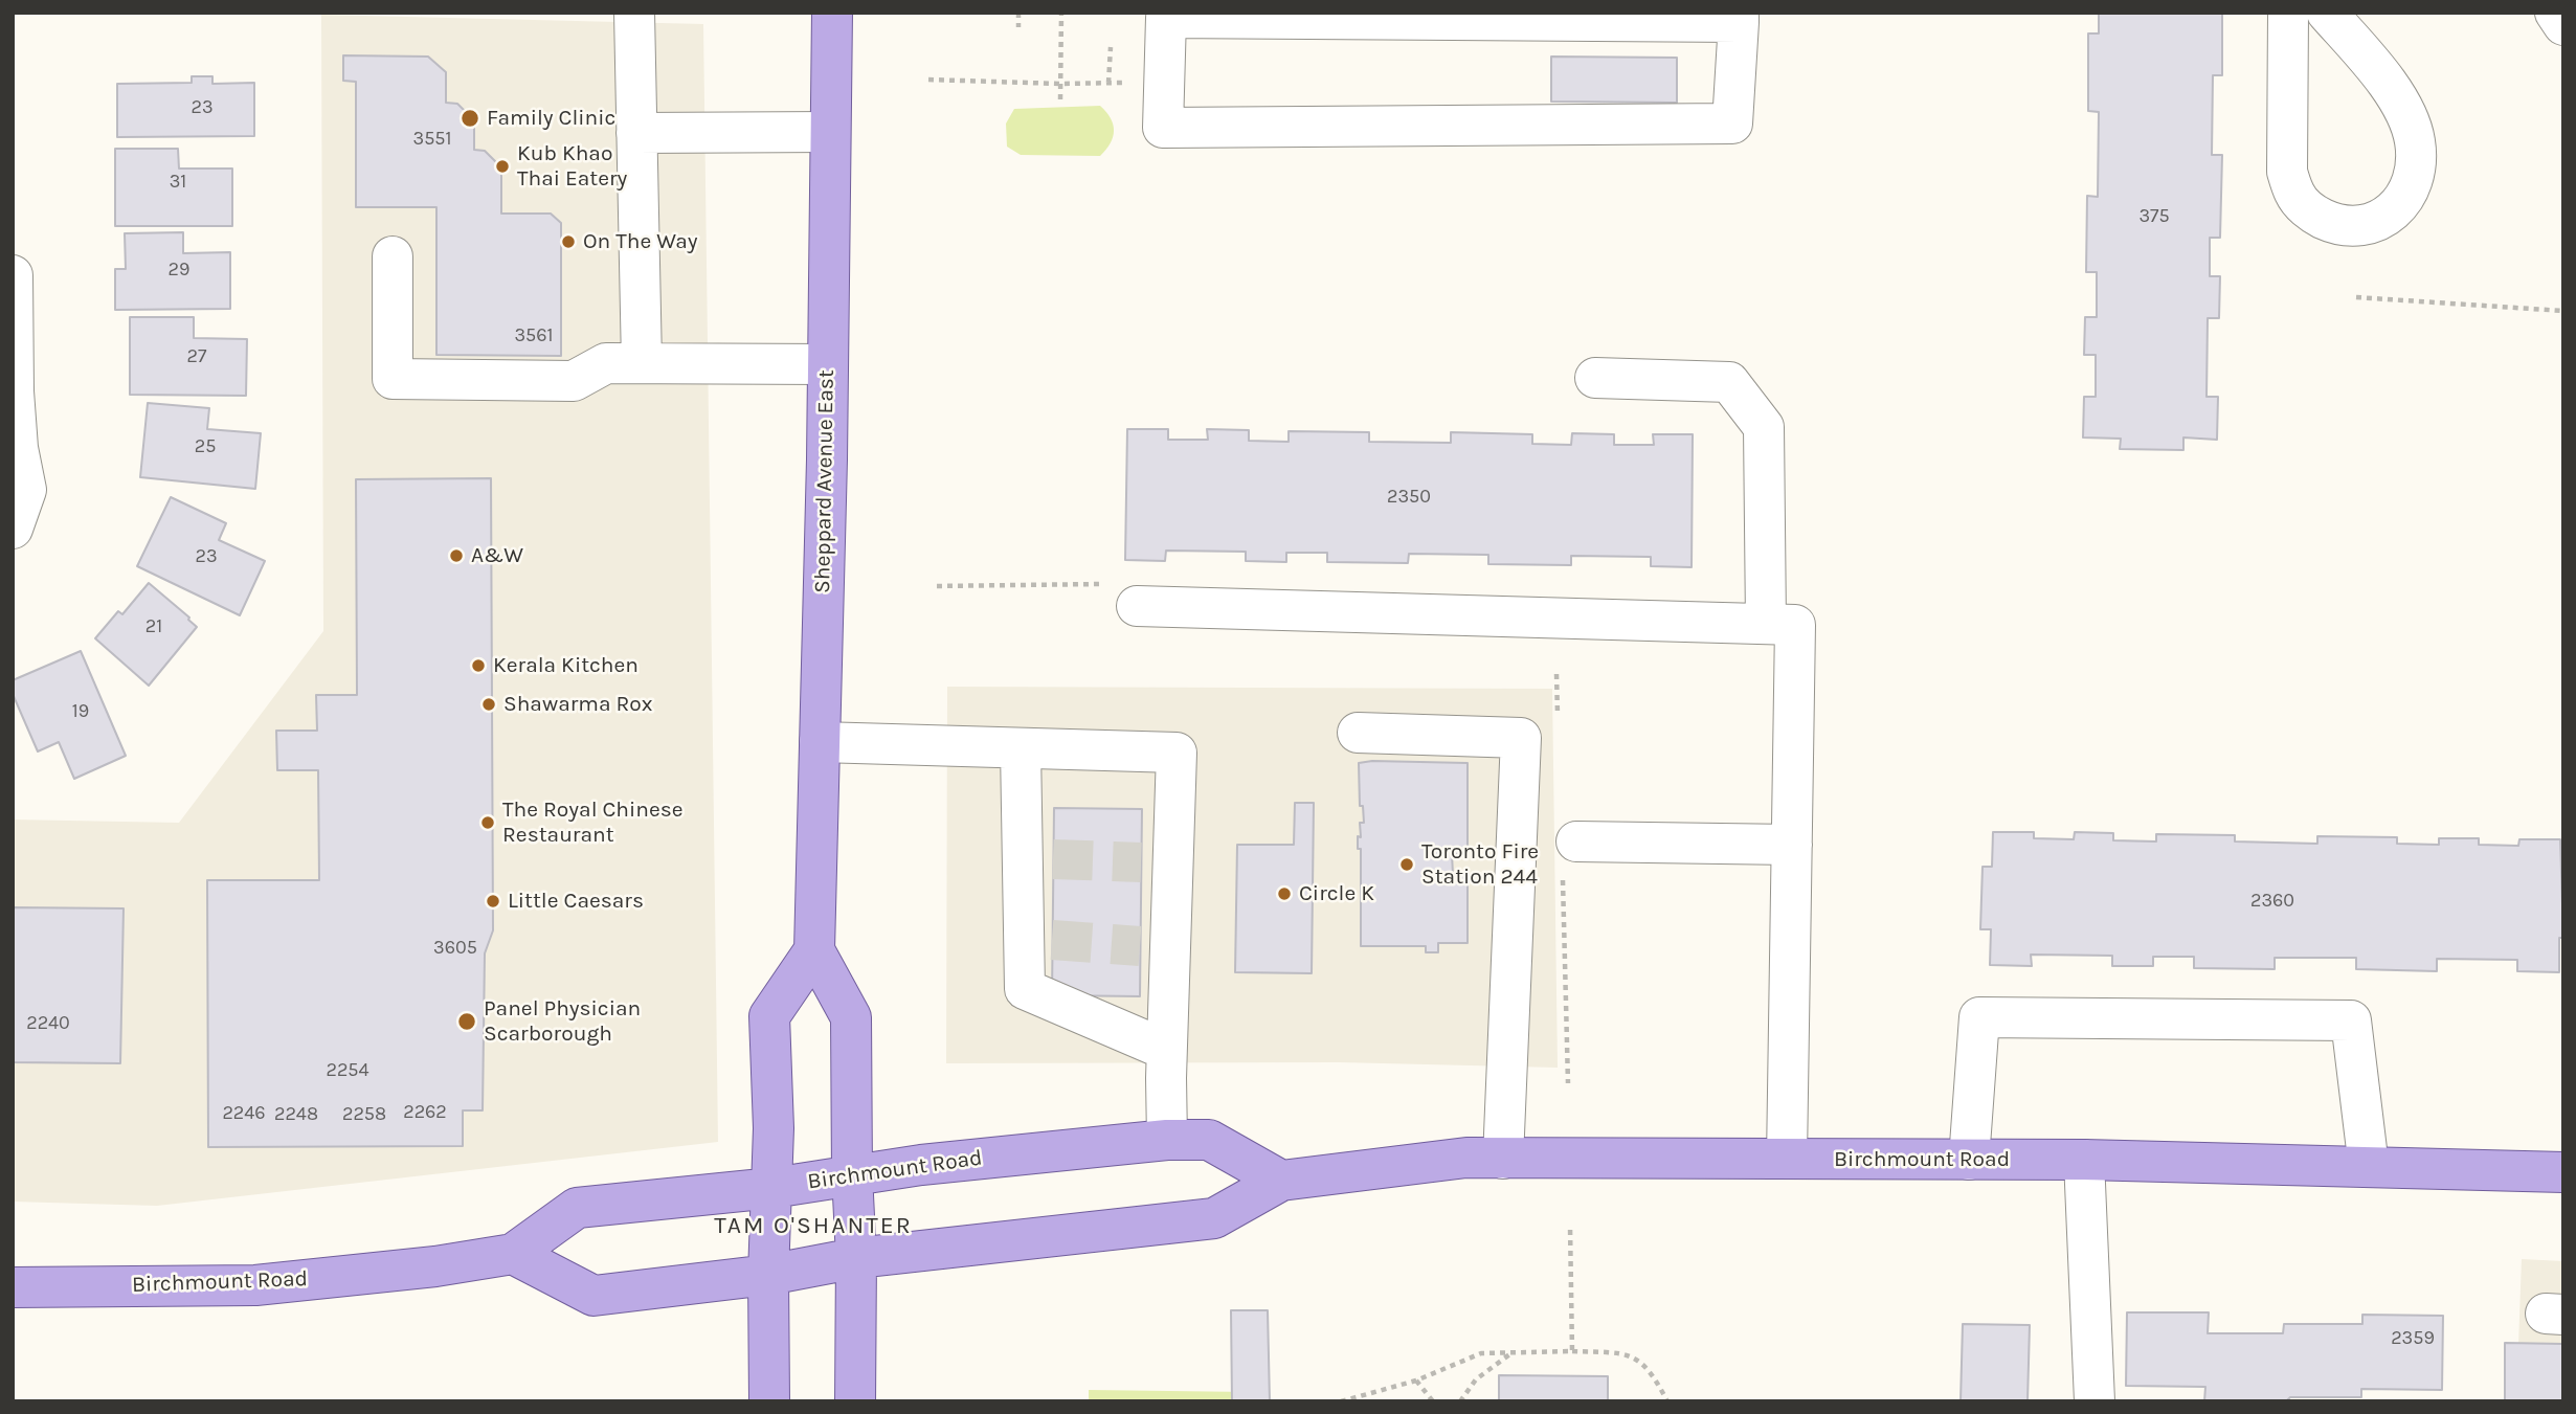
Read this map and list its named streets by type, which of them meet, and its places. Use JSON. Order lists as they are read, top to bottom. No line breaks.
{"streets":{"main road":["Sheppard Avenue East","Birchmount Road"]},"districts":["TAM O'SHANTER"],"places":["Family Clinic","Kub Khao Thai Eatery","On The Way","A&W","Kerala Kitchen","Shawarma Rox","The Royal Chinese Restaurant","Toronto Fire Station 244","Circle K","Little Caesars","Panel Physician Scarborough"],"house_numbers":["23","3551","31","375","29","3561","27","25","2350","23","21","19","2360","3605","2240","2254","2262","2246","2248","2258","2359"]}
